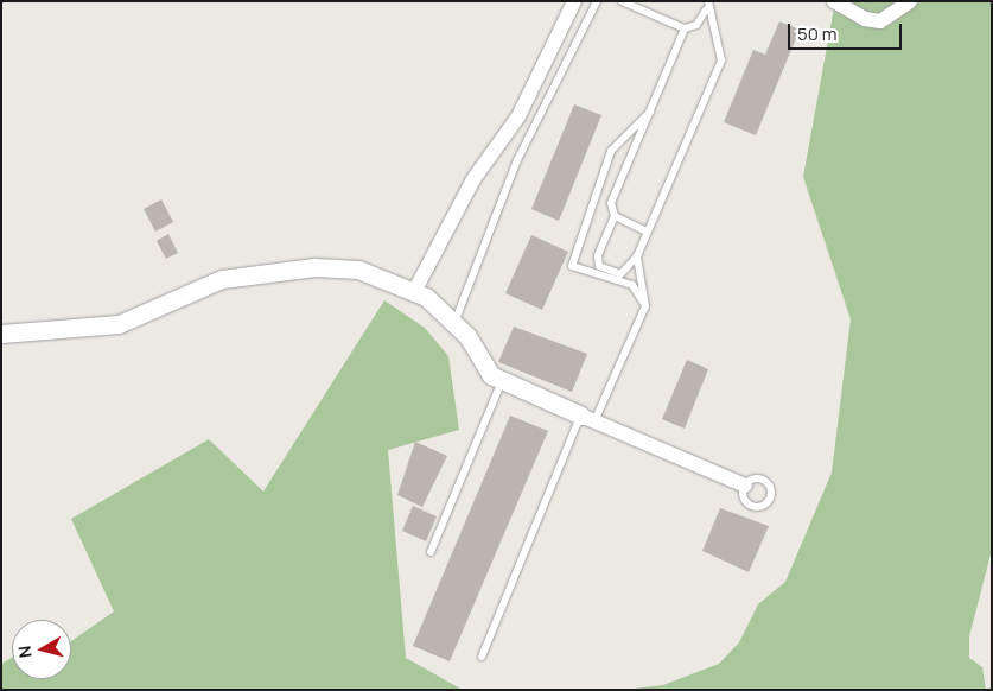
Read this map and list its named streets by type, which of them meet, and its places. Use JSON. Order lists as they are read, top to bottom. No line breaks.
{"scale_bar":"50 m","north":"left"}
